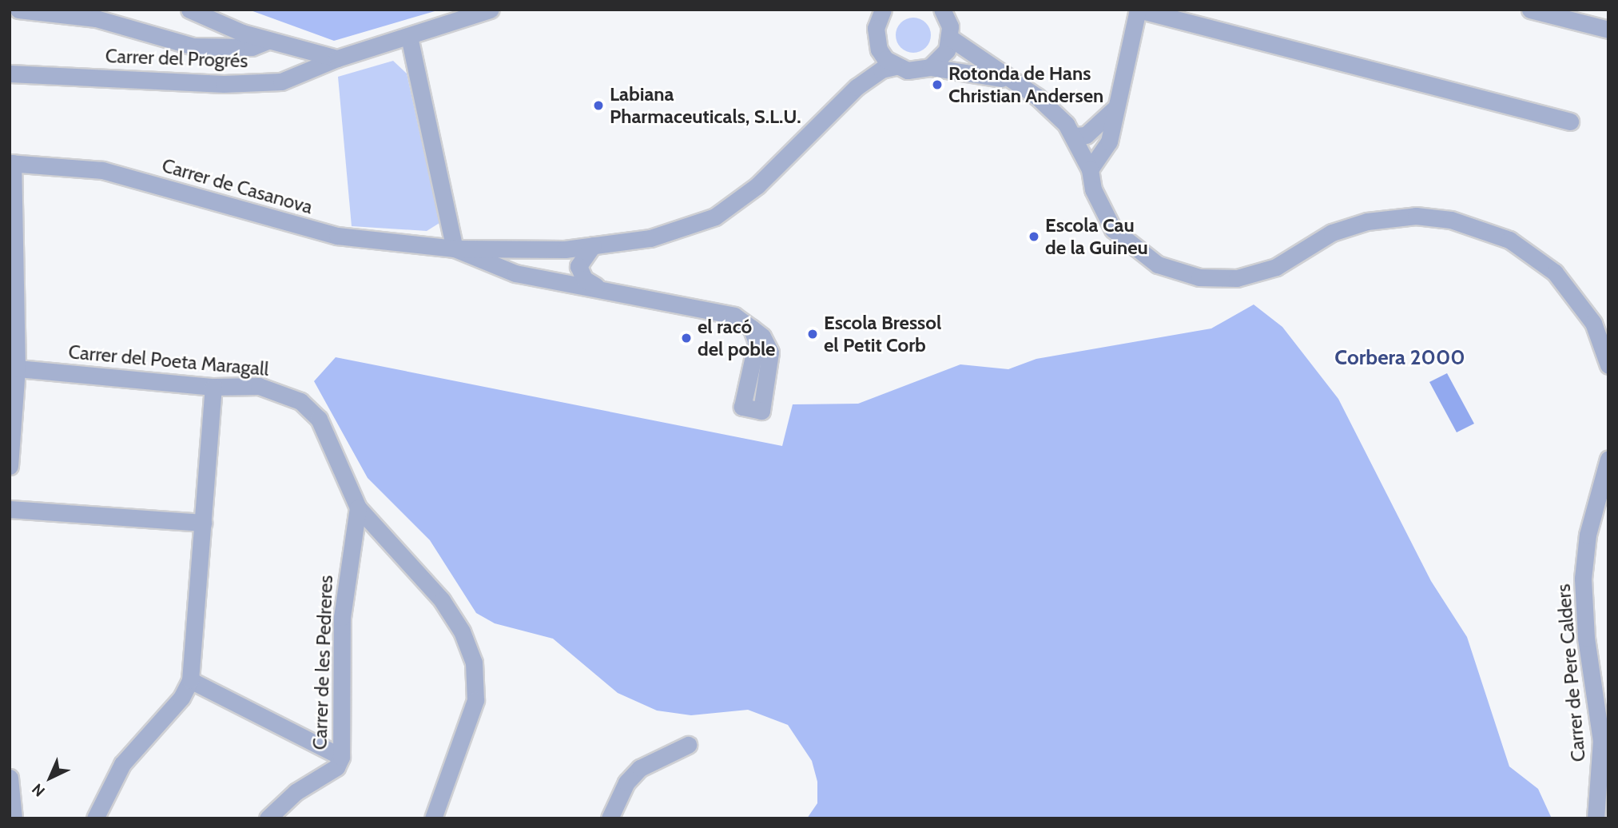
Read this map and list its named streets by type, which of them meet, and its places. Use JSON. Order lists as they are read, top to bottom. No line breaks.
{"streets":{"street":["Carrer del Progrés","Carrer de Casanova","Carrer del Poeta Maragall","Carrer de les Pedreres","Carrer de Pere Calders"]},"crossings":[["Carrer del Poeta Maragall","Carrer de les Pedreres"]],"districts":["Corbera 2000"],"places":["Rotonda de Hans Christian Andersen","Labiana Pharmaceuticals, S.L.U.","Escola Cau de la Guineu","Escola Bressol el Petit Corb","el racó del poble"],"north":"bottom left"}
